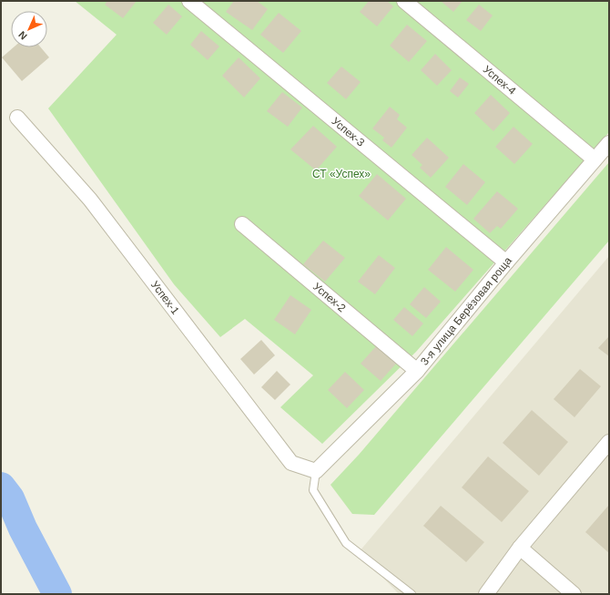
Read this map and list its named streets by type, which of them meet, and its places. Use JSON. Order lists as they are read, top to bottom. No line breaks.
{"streets":{"street":["Успех-4","Успех-3","Успех-2","Успех-1","3-я улица Берёзовая роща"]},"crossings":[["Успех-4","3-я улица Берёзовая роща"],["Успех-3","3-я улица Берёзовая роща"],["Успех-2","3-я улица Берёзовая роща"],["Успех-1","3-я улица Берёзовая роща"]],"parks":["СТ «Успех»"],"north":"bottom left"}
